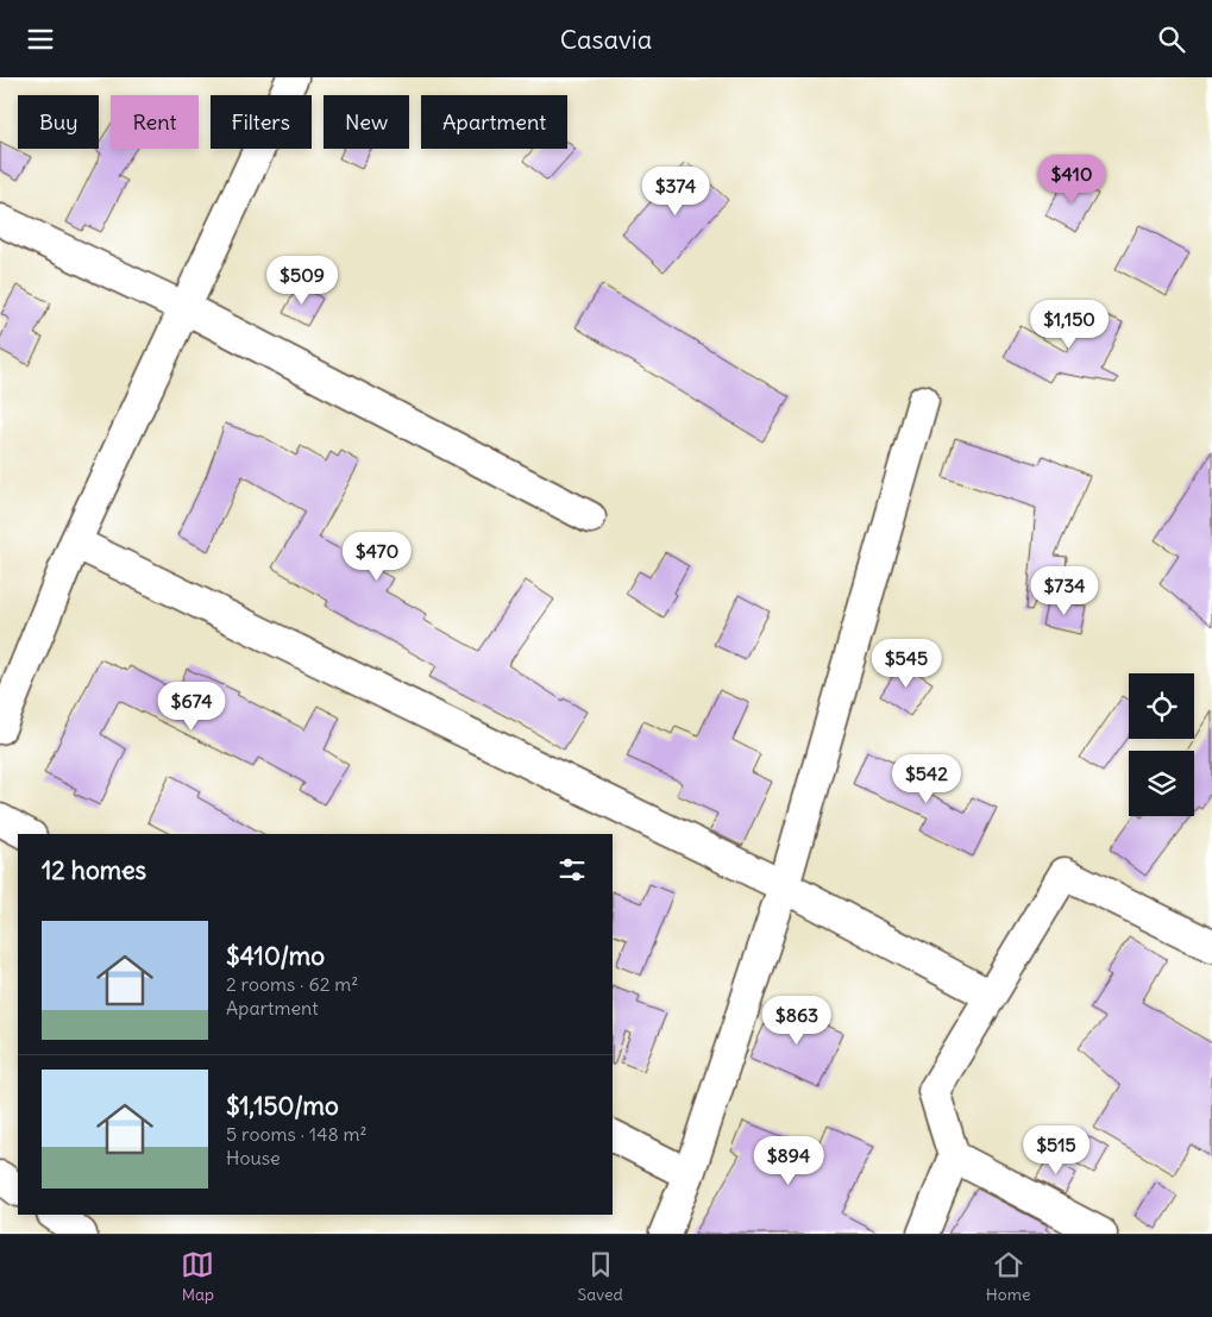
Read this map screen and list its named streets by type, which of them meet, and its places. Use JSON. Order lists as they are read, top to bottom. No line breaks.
{"page":{"header":"Casavia","chip":["Buy","Rent","Filters","New","Apartment"],"price":["$410","$374","$509","$1,150","$470","$734","$545","$674","$542","$863","$515","$894"],"heading":"12 homes","list":[{"name":"$410/mo","note":"2 rooms · 62 m² · Apartment"},{"name":"$1,150/mo","note":"5 rooms · 148 m² · House"}],"tabs":["Map","Saved","Home"]}}
